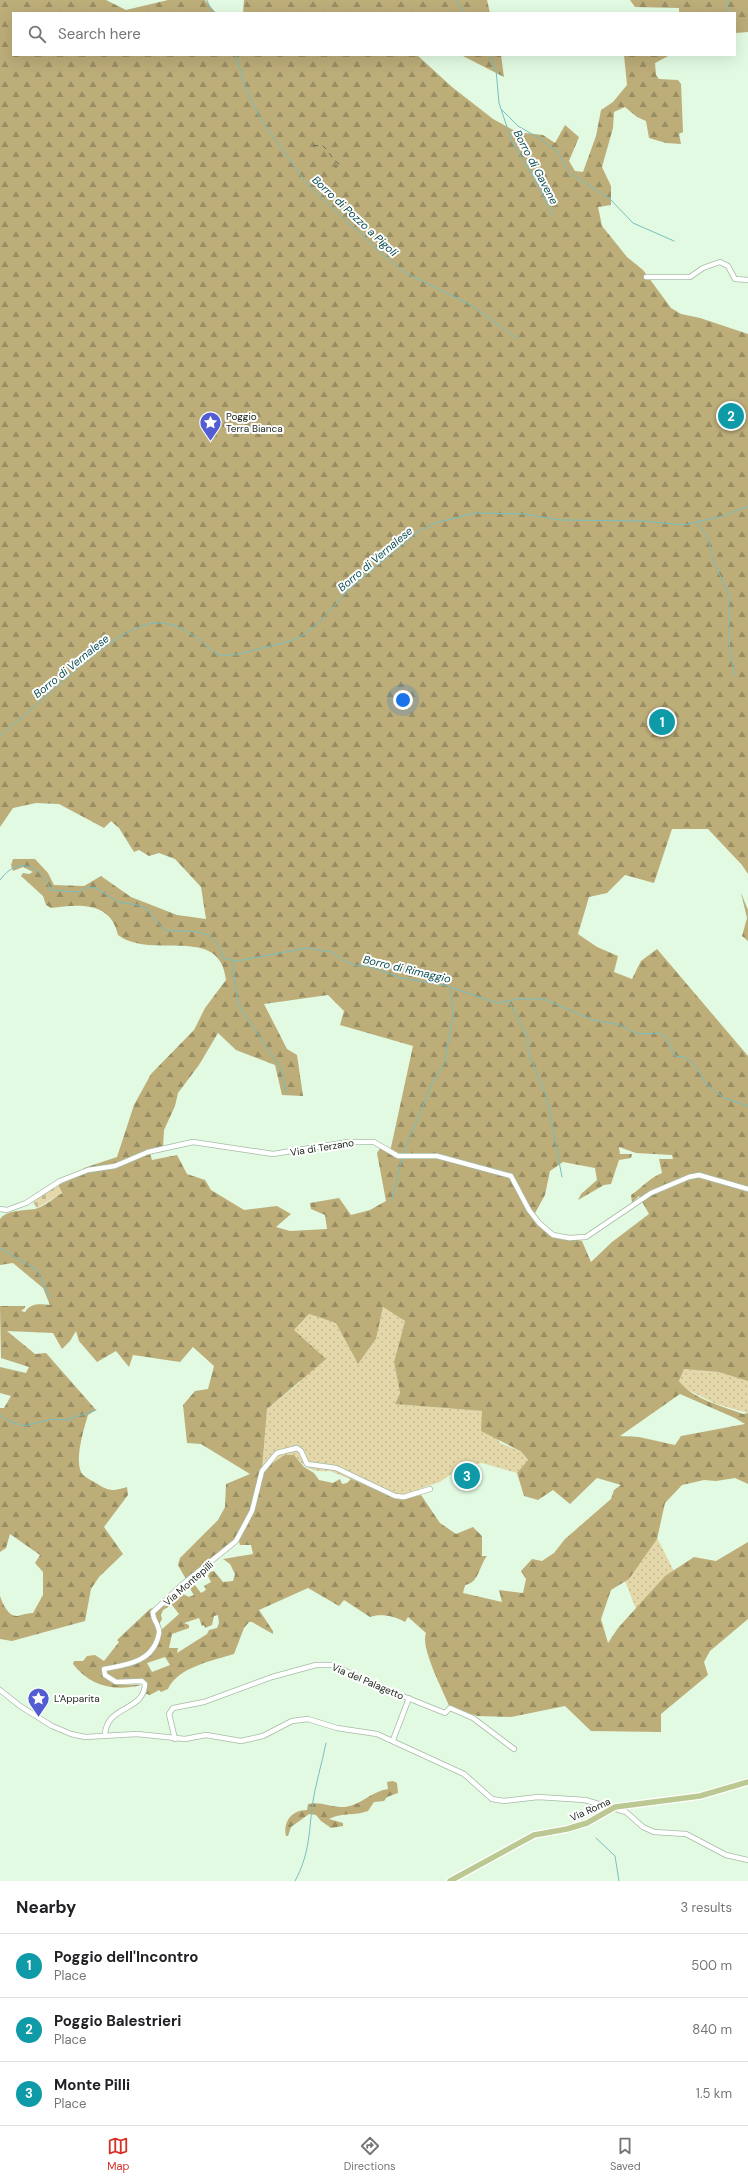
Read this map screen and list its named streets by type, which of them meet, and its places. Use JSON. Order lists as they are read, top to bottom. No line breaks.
{"streets":{"main road":["Via Roma"],"street":["Via di Terzano","Via Montepilli","Via del Palagetto"]},"water":["Borro di Gavene","Borro di Pozzo a Pigoli","Borro di Vernalese","Borro di Rimaggio"],"places":{"place":["Poggio Terra Bianca","L'Apparita"]},"page":{"search":"Search here","pins":["2","1","3"],"heading":["Nearby","3 results"],"list":[{"mark":"1","name":"Poggio dell'Incontro","note":"Place","value":"500 m"},{"mark":"2","name":"Poggio Balestrieri","note":"Place","value":"840 m"},{"mark":"3","name":"Monte Pilli","note":"Place","value":"1.5 km"}],"nav":["Map","Directions","Saved"]}}
